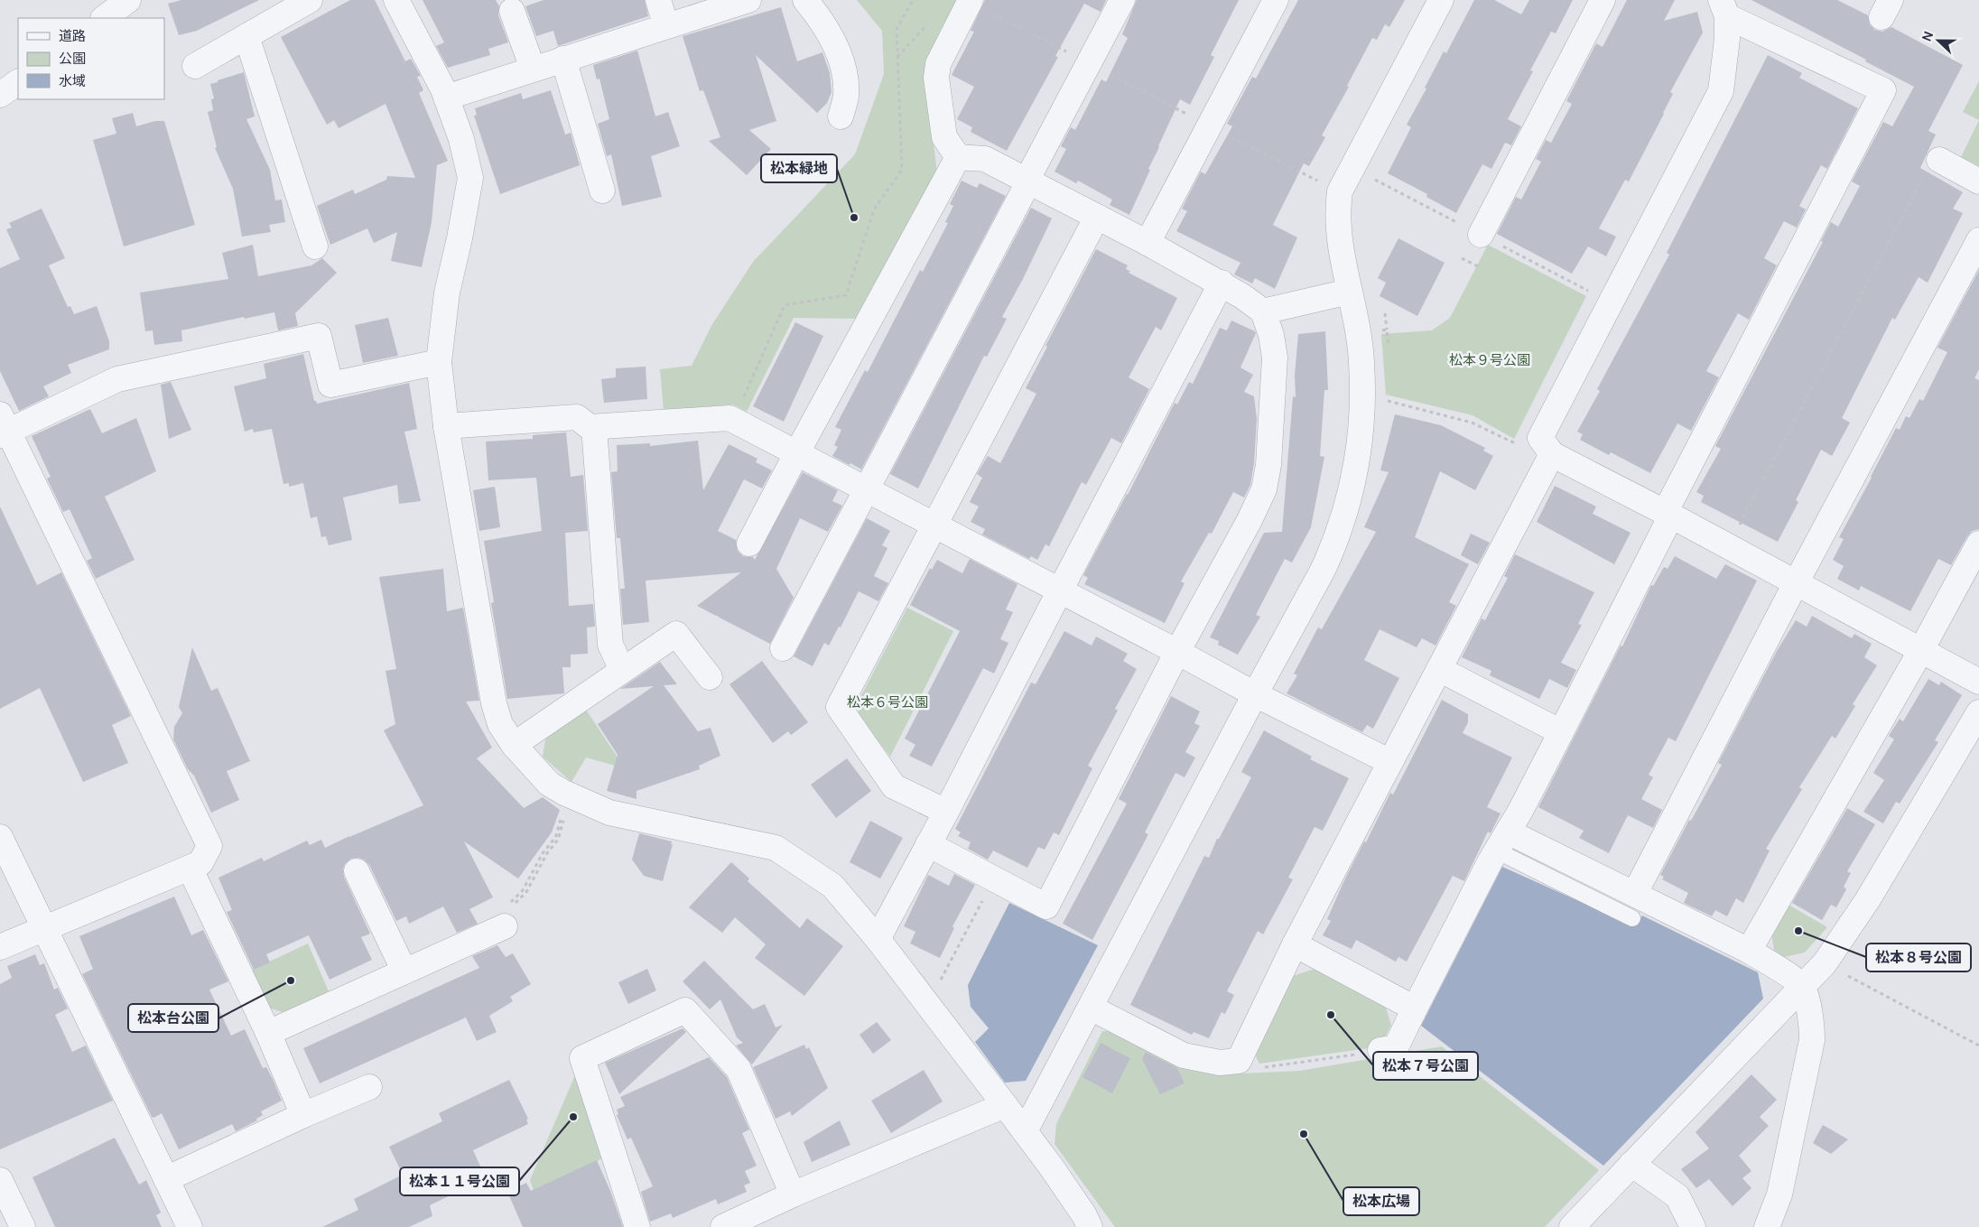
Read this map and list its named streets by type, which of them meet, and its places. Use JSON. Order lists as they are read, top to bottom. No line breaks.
{"parks":["松本９号公園","松本６号公園"],"places":["松本緑地","松本８号公園","松本台公園","松本７号公園","松本１１号公園","松本広場"],"legend":["道路","公園","水域"],"north":"left"}
